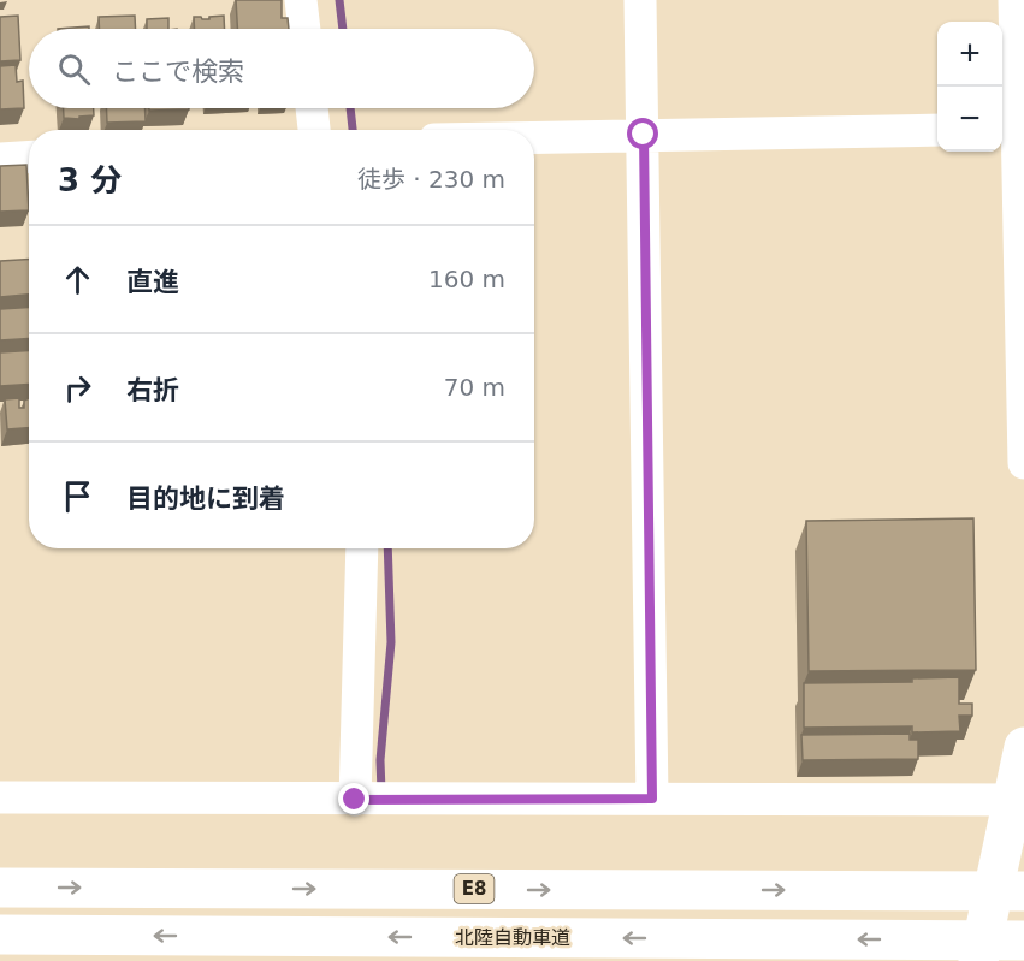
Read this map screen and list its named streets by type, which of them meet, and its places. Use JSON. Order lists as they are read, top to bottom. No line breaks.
{"streets":{"main road":["E8","北陸自動車道"]},"page":{"map_buttons":["+","−"],"search":"ここで検索","heading":["3 分","徒歩 · 230 m"],"list":[["直進","160 m"],["右折","70 m"],"目的地に到着"]}}
